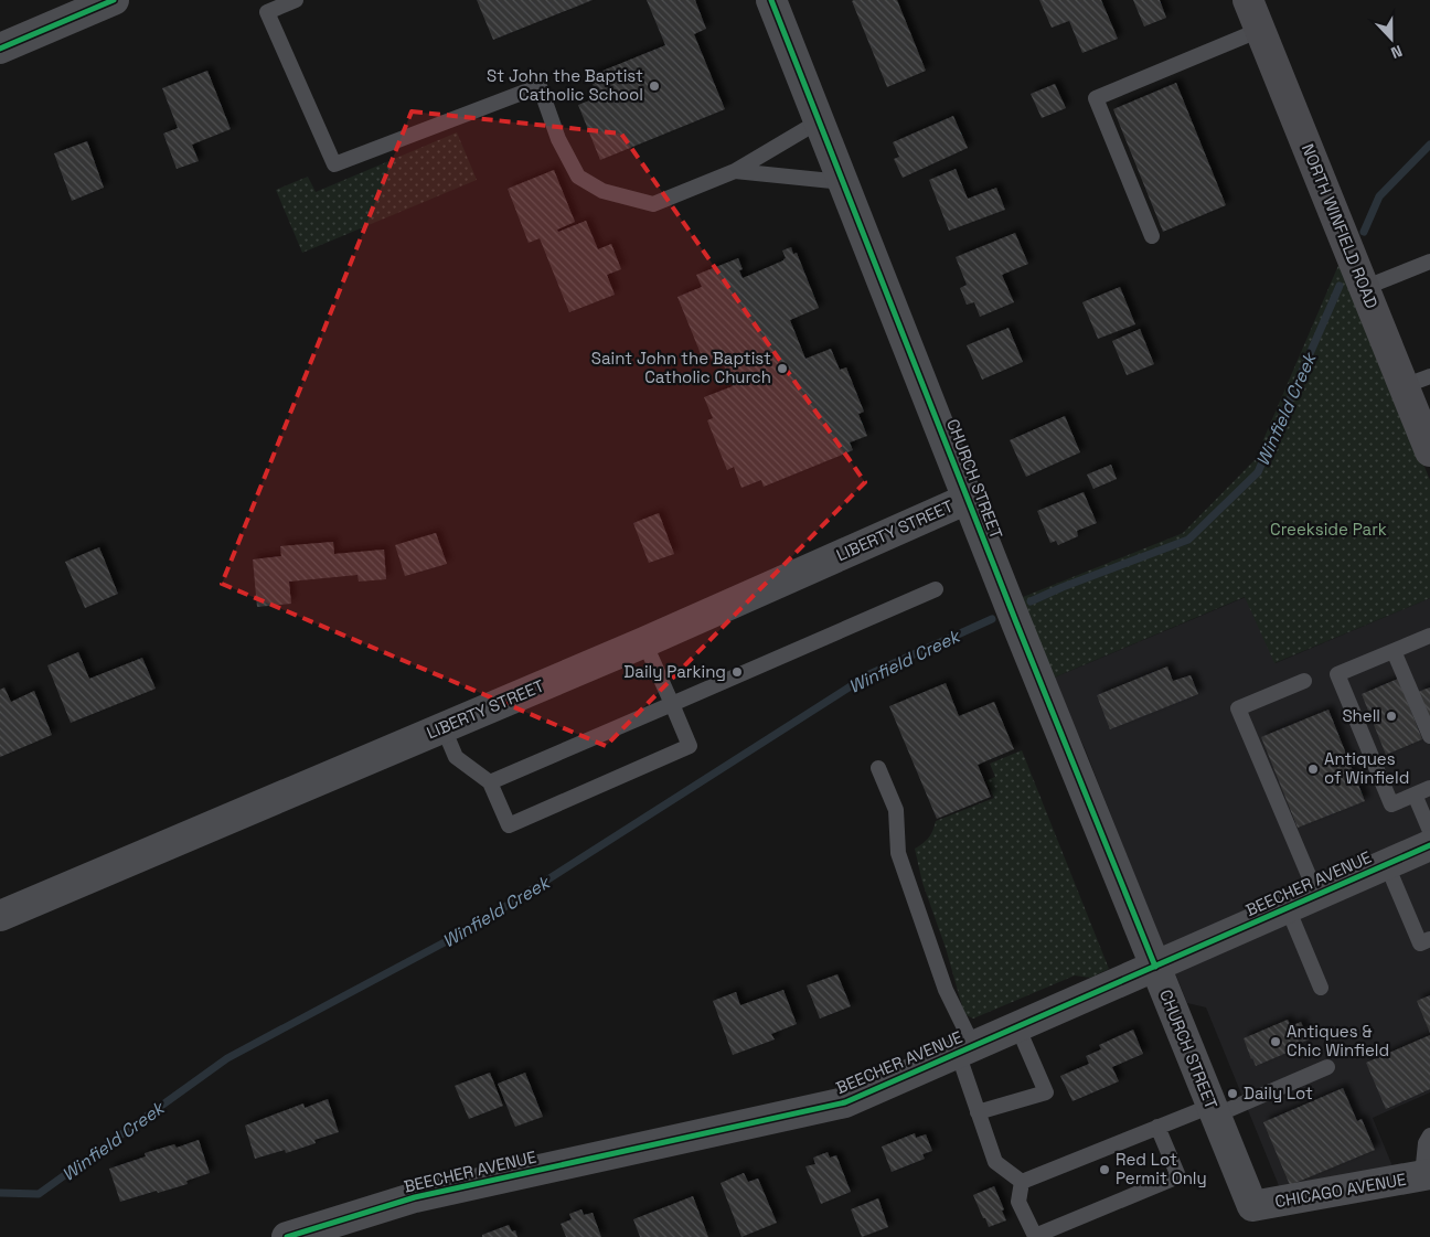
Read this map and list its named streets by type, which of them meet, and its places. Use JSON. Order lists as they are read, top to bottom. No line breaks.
{"streets":{"street":["NORTH WINFIELD ROAD","CHURCH STREET","LIBERTY STREET","BEECHER AVENUE","CHICAGO AVENUE"]},"crossings":[["CHURCH STREET","LIBERTY STREET"],["CHURCH STREET","BEECHER AVENUE"],["CHURCH STREET","CHICAGO AVENUE"]],"water":["Winfield Creek"],"parks":["Creekside Park"],"places":["St John the Baptist Catholic School","Saint John the Baptist Catholic Church","Daily Parking","Shell","Antiques of Winfield","Antiques & Chic Winfield","Daily Lot","Red Lot Permit Only"],"north":"bottom"}
